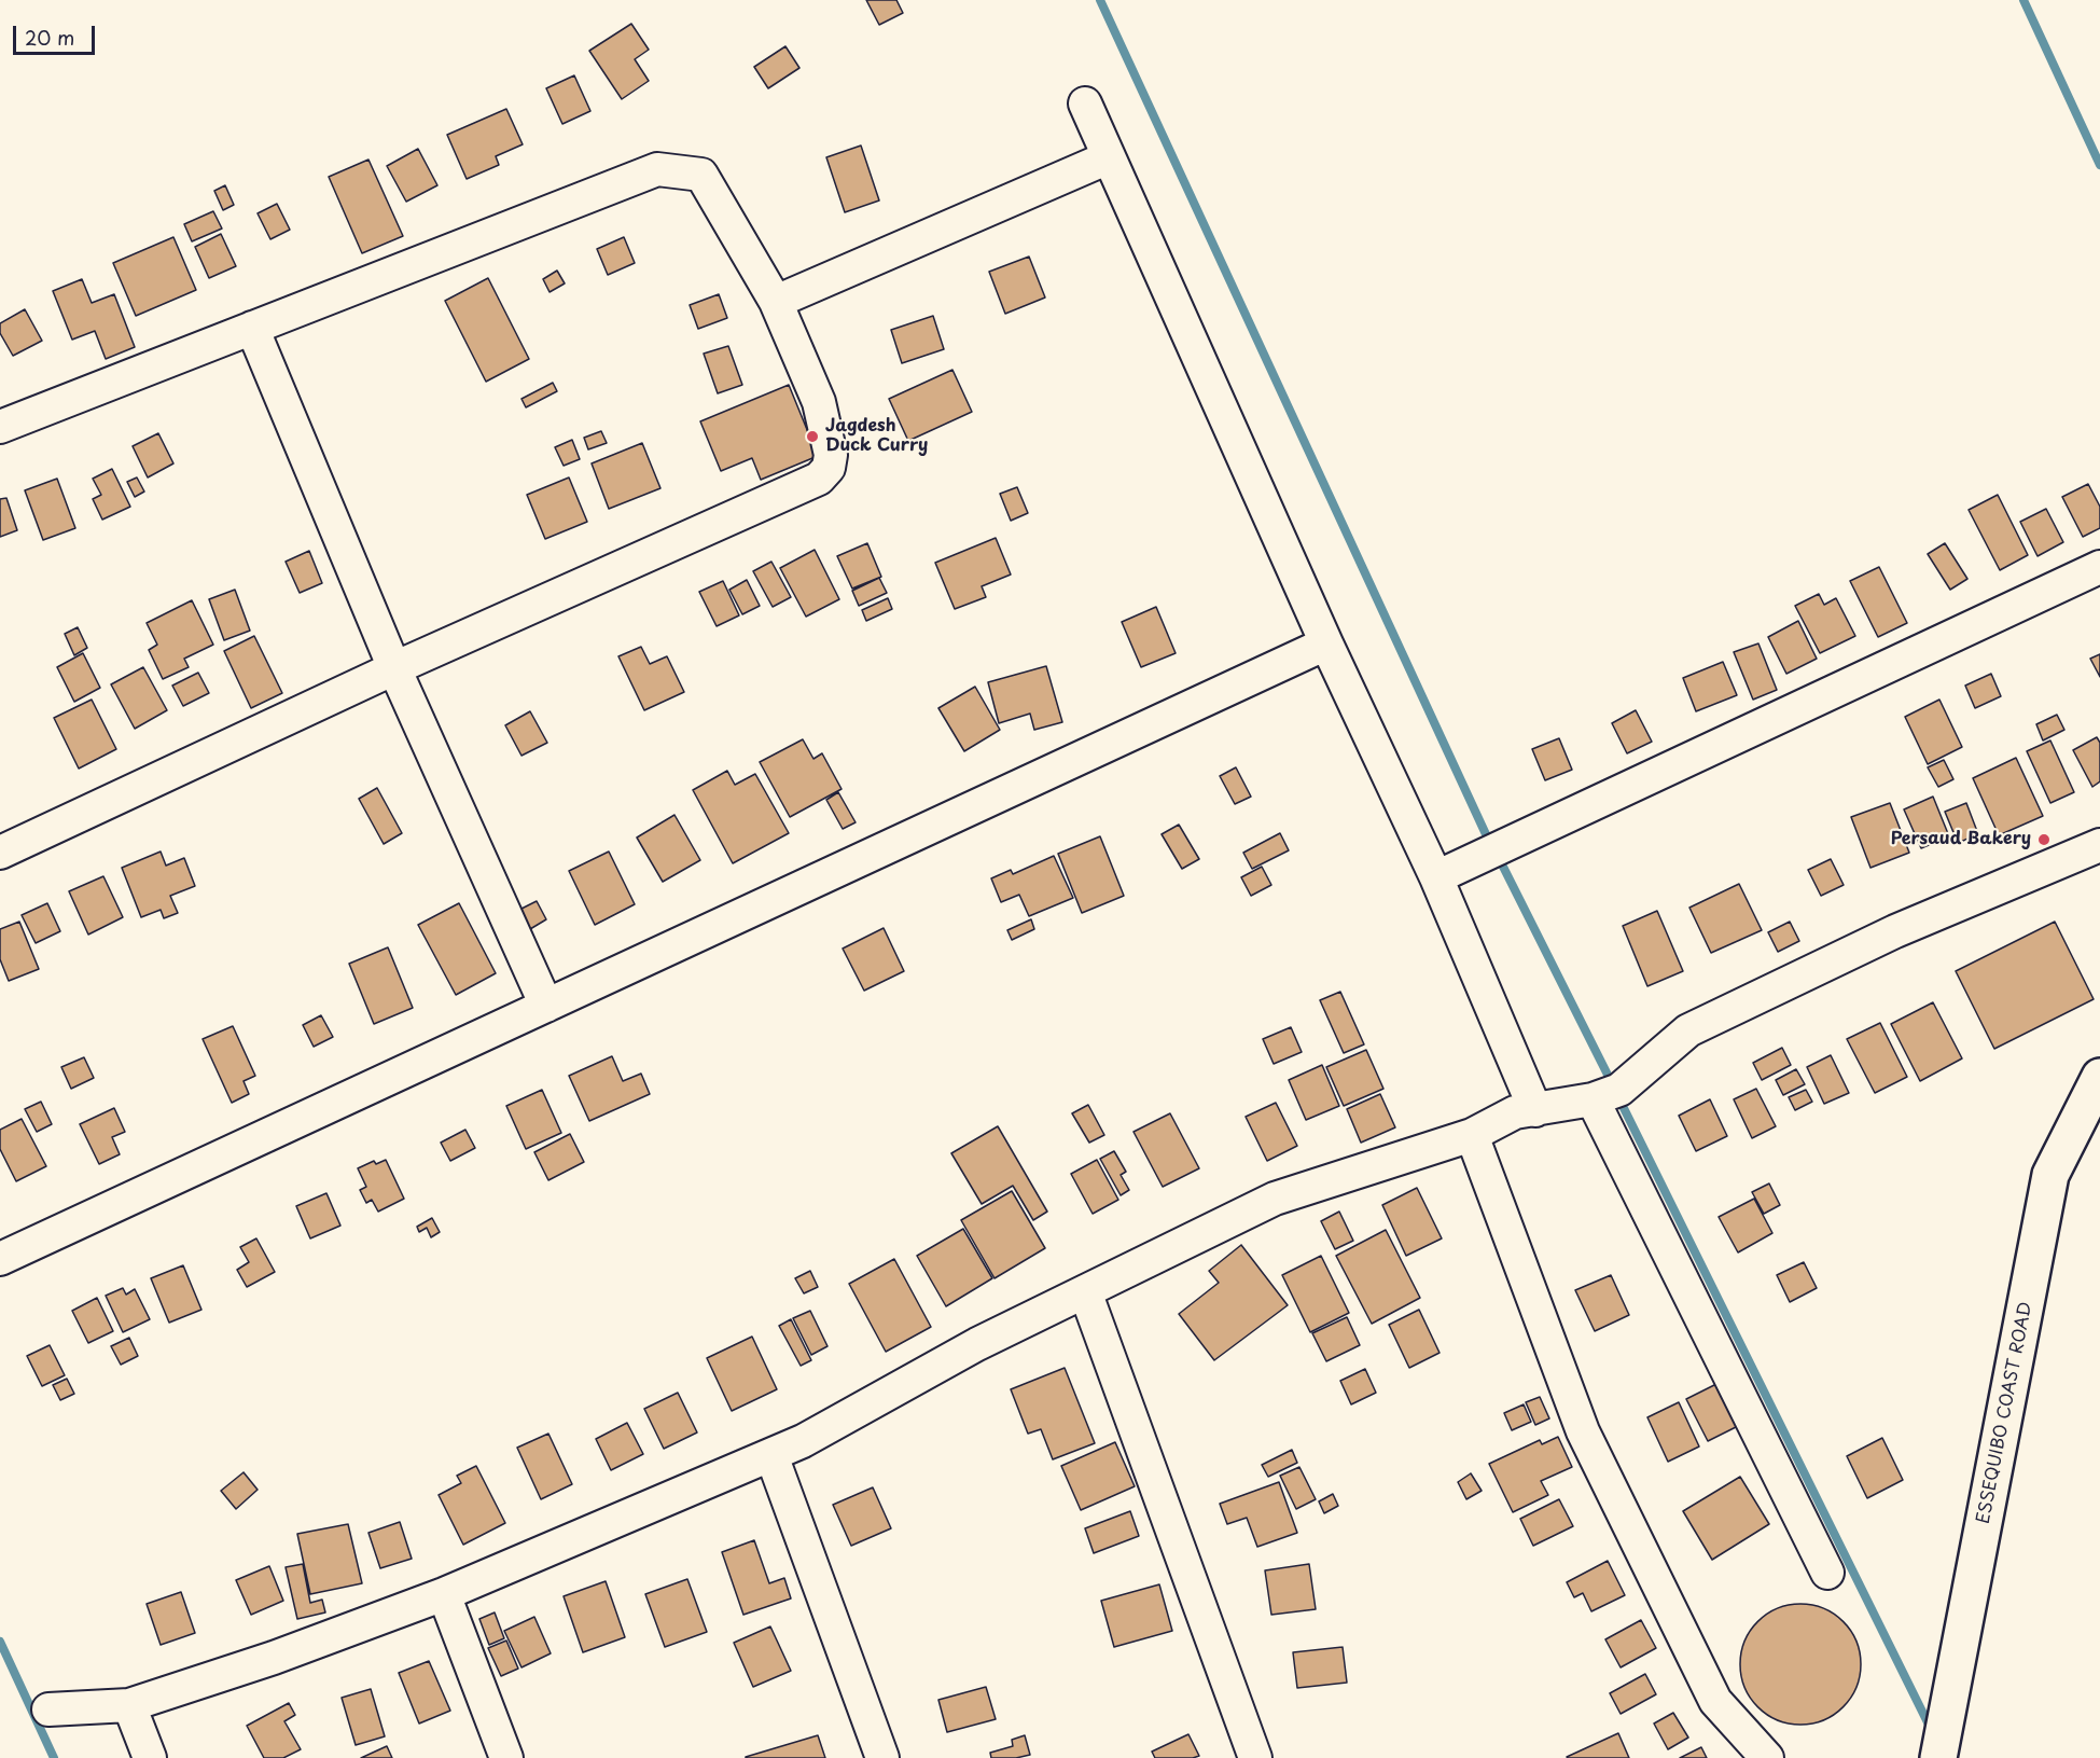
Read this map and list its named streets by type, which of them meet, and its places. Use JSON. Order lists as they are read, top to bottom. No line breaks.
{"streets":{"main road":["ESSEQUIBO COAST ROAD"]},"places":["Jagdesh Duck Curry","Persaud Bakery"],"scale_bar":"20 m"}
